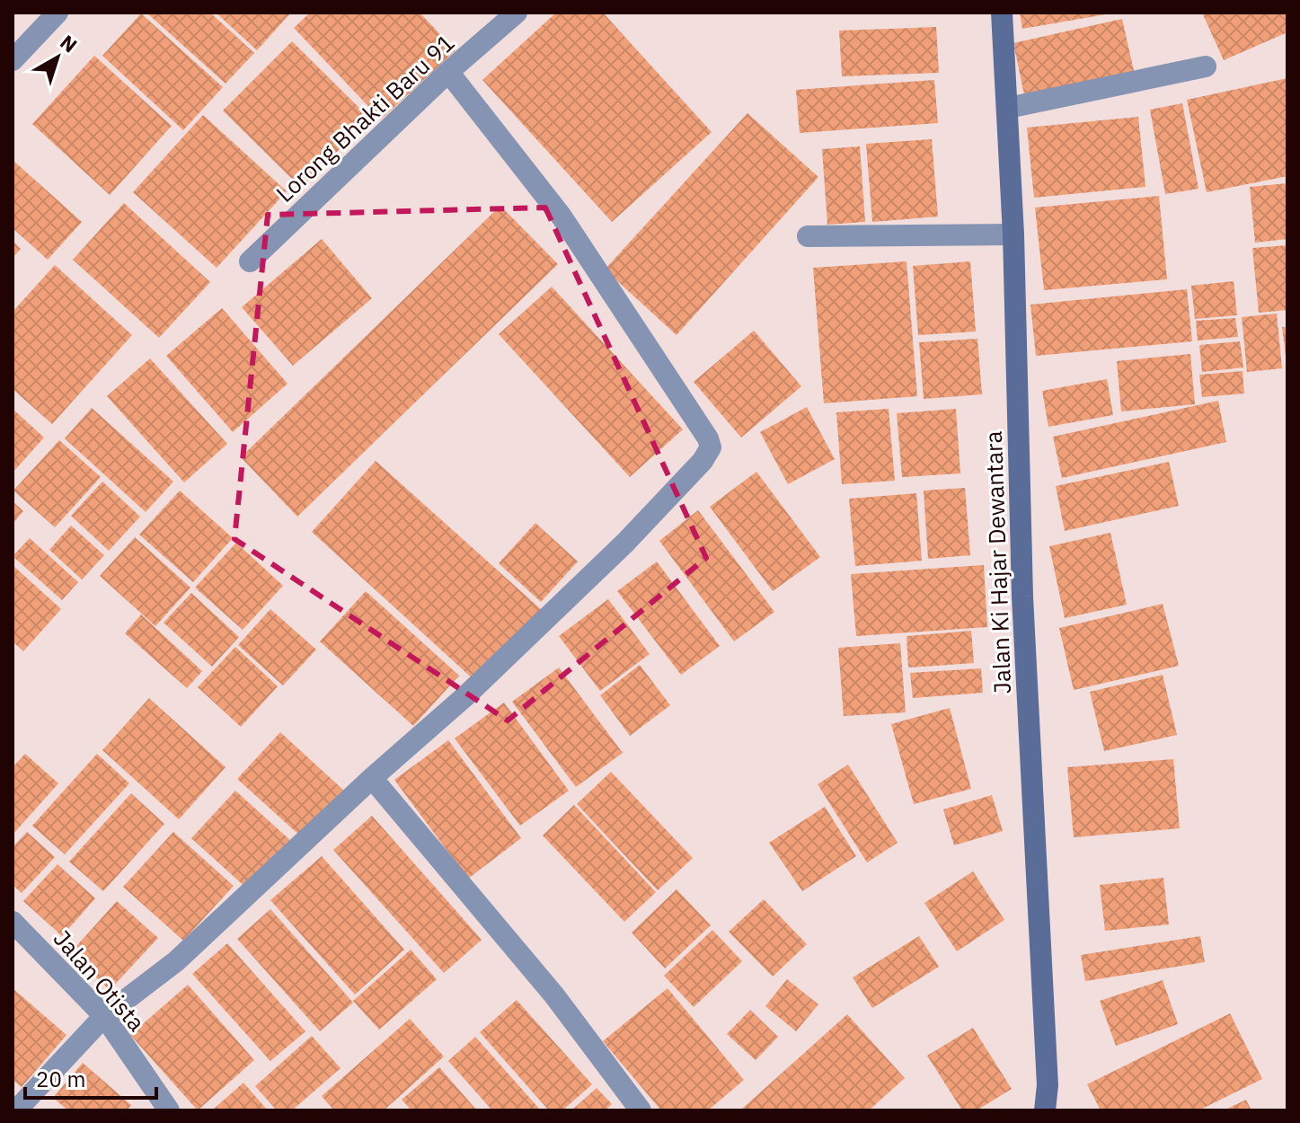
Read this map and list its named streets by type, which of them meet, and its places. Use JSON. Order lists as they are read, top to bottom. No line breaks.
{"streets":{"street":["Lorong Bhakti Baru 91","Jalan Ki Hajar Dewantara","Jalan Otista"]},"scale_bar":"20 m","north":"top right"}
